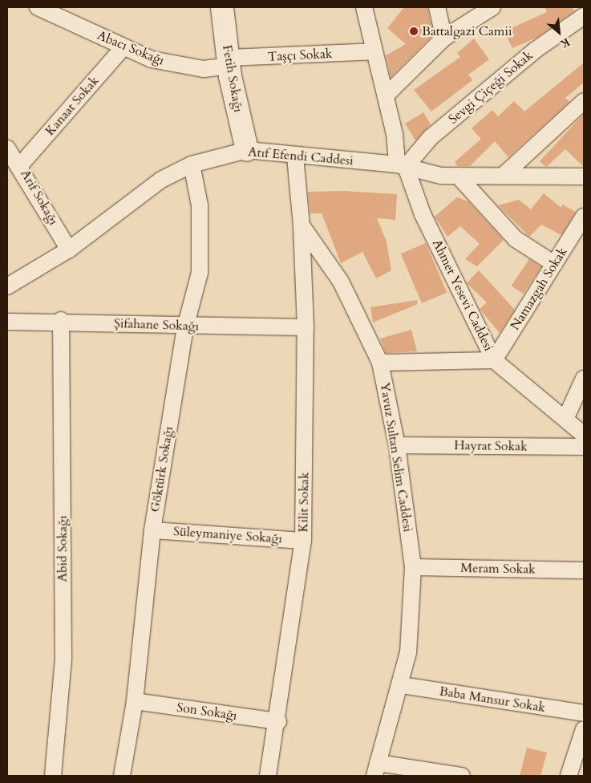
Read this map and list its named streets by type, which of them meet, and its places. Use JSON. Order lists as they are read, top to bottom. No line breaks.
{"streets":{"street":["Abacı Sokağı","Taşçı Sokak","Fetih Sokağı","Sevgi Çiçeği Sokak","Kanaat Sokak","Atıf Efendi Caddesi","Arif Sokağı","Namazgah Sokak","Ahmet Yesevi Caddesi","Şifahane Sokağı","Hayrat Sokak","Yavuz Sultan Selim Caddesi","Göktürk Sokağı","Kilit Sokak","Süleymaniye Sokağı","Abid Sokağı","Meram Sokak","Baba Mansur Sokak","Son Sokağı"]},"crossings":[["Abacı Sokağı","Taşçı Sokak"],["Abacı Sokağı","Fetih Sokağı"],["Abacı Sokağı","Kanaat Sokak"],["Taşçı Sokak","Fetih Sokağı"],["Taşçı Sokak","Ahmet Yesevi Caddesi"],["Fetih Sokağı","Atıf Efendi Caddesi"],["Sevgi Çiçeği Sokak","Atıf Efendi Caddesi"],["Sevgi Çiçeği Sokak","Ahmet Yesevi Caddesi"],["Kanaat Sokak","Arif Sokağı"],["Atıf Efendi Caddesi","Arif Sokağı"],["Atıf Efendi Caddesi","Ahmet Yesevi Caddesi"],["Atıf Efendi Caddesi","Yavuz Sultan Selim Caddesi"],["Atıf Efendi Caddesi","Göktürk Sokağı"],["Namazgah Sokak","Ahmet Yesevi Caddesi"],["Şifahane Sokağı","Göktürk Sokağı"],["Şifahane Sokağı","Kilit Sokak"],["Şifahane Sokağı","Abid Sokağı"],["Hayrat Sokak","Yavuz Sultan Selim Caddesi"],["Yavuz Sultan Selim Caddesi","Kilit Sokak"],["Yavuz Sultan Selim Caddesi","Meram Sokak"],["Yavuz Sultan Selim Caddesi","Baba Mansur Sokak"],["Göktürk Sokağı","Süleymaniye Sokağı"],["Göktürk Sokağı","Son Sokağı"],["Kilit Sokak","Süleymaniye Sokağı"],["Kilit Sokak","Son Sokağı"]],"places":["Battalgazi Camii"],"north":"bottom right"}
